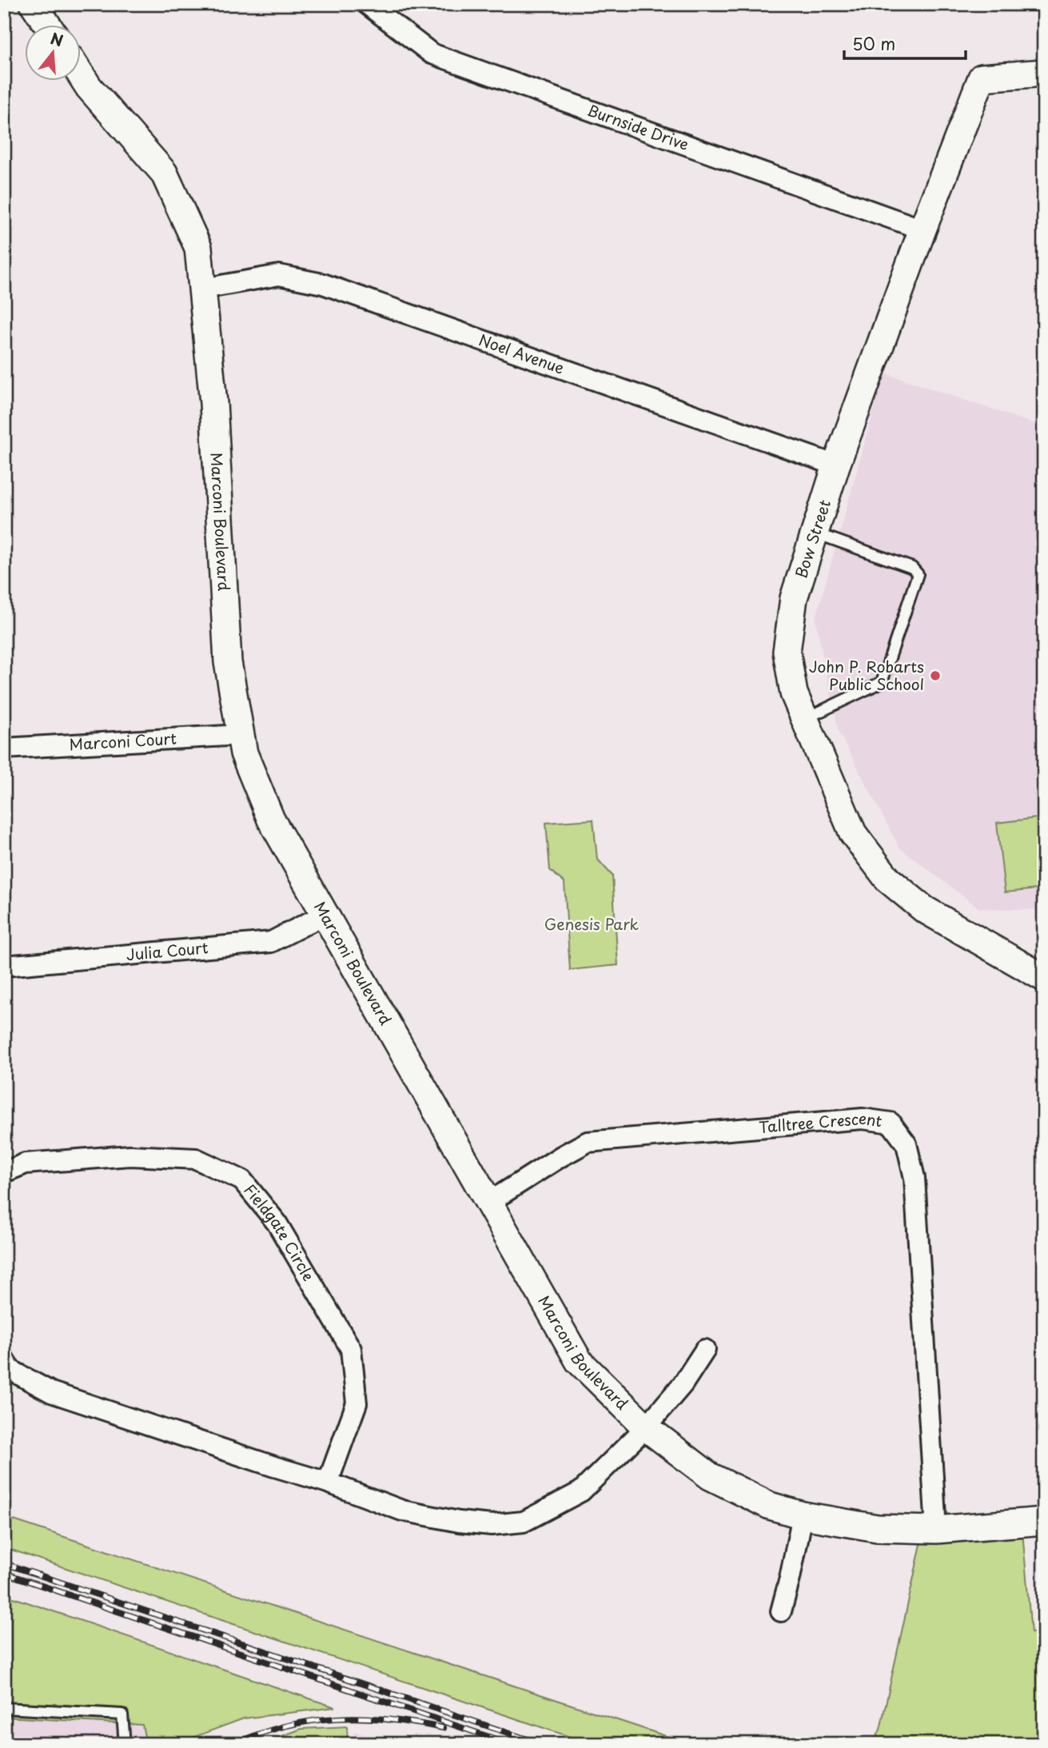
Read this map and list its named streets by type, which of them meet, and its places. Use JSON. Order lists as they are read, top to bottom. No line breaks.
{"streets":{"street":["Burnside Drive","Noel Avenue","Marconi Boulevard","Bow Street","Marconi Court","Julia Court","Talltree Crescent","Fieldgate Circle"]},"crossings":[["Burnside Drive","Bow Street"],["Noel Avenue","Marconi Boulevard"],["Noel Avenue","Bow Street"],["Marconi Boulevard","Marconi Court"],["Marconi Boulevard","Julia Court"],["Marconi Boulevard","Talltree Crescent"]],"parks":["Genesis Park"],"places":["John P. Robarts Public School"],"scale_bar":"50 m","north":"top"}
